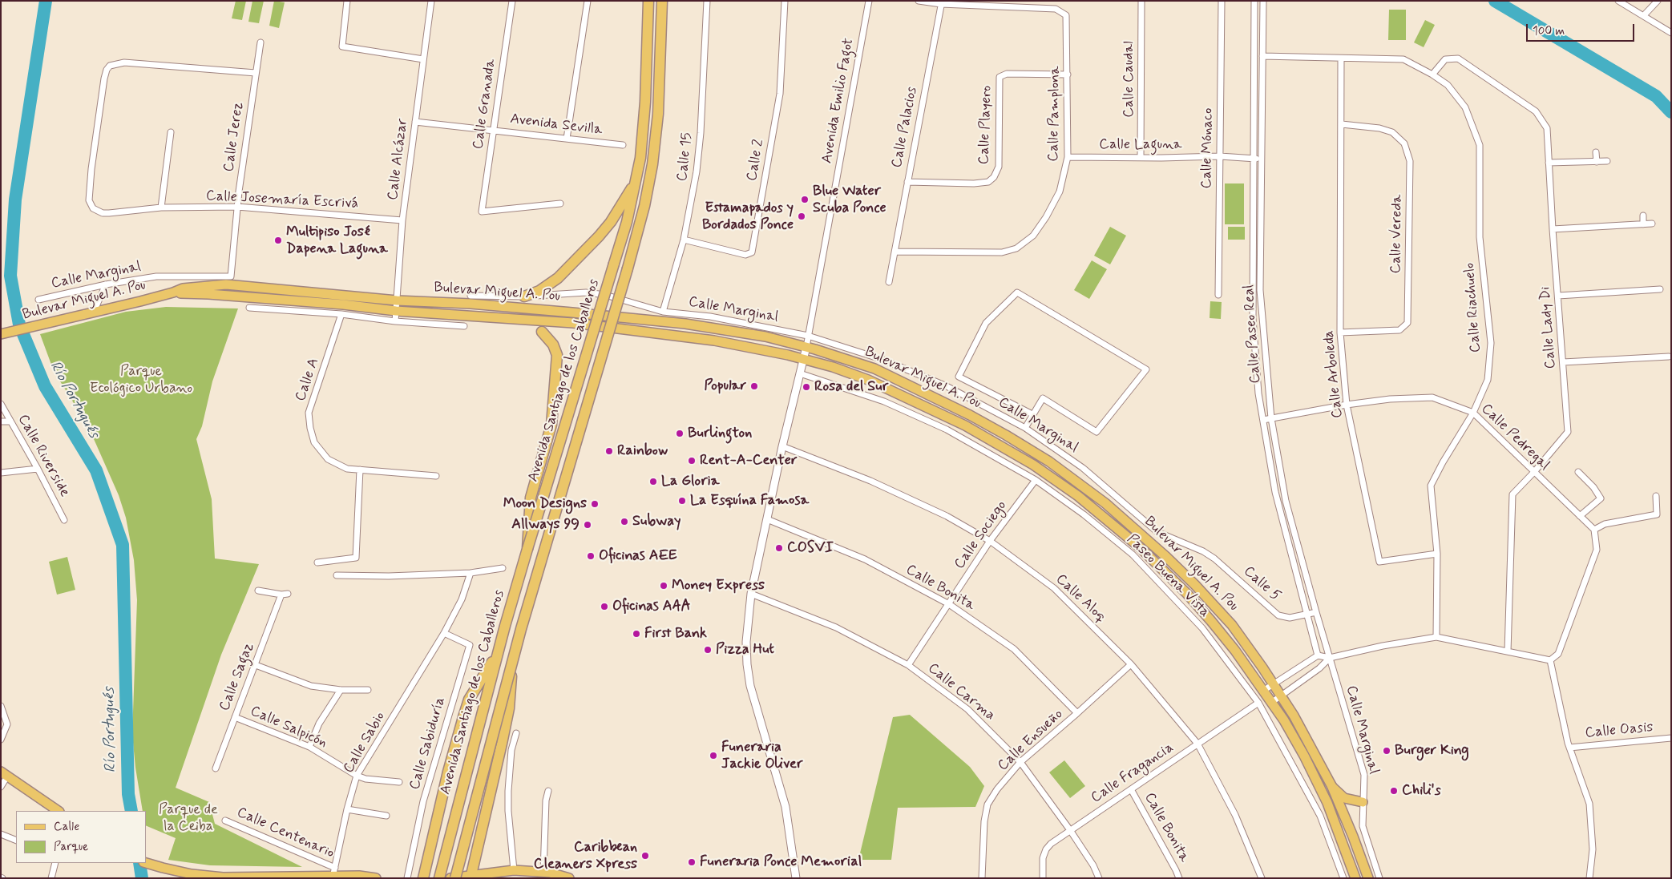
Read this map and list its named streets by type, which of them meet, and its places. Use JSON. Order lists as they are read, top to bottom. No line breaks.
{"streets":{"highway":["Avenida Santiago de los Caballeros"],"main road":["Bulevar Miguel A. Pou"],"street":["Calle Caudal","Avenida Emilio Fagot","Calle Granada","Calle Pamplona","Avenida Sevilla","Calle Playero","Calle Palacios","Calle Jerez","Calle Laguna","Calle Mónaco","Calle 15","Calle Alcázar","Calle 2","Calle Josemaría Escrivá","Calle Vereda","Calle Marginal","Calle Riachuelo","Calle Lady Di","Calle Paseo Real","Calle Arboleda","Calle A","Calle Pedregal","Calle Riverside","Calle Sociego","Paseo Buena Vista","Calle 5","Calle Bonita","Calle Aloq","Calle Sagaz","Calle Carma","Calle Salpicón","Calle Oasis","Calle Ensueño","Calle Sabio","Calle Sabiduría","Calle Fragancia","Calle Centenario"]},"crossings":[["Calle Caudal","Calle Laguna"],["Avenida Emilio Fagot","Calle Marginal"],["Avenida Emilio Fagot","Bulevar Miguel A. Pou"],["Calle Granada","Avenida Sevilla"],["Calle Pamplona","Calle Playero"],["Calle Pamplona","Calle Palacios"],["Calle Pamplona","Calle Laguna"],["Avenida Sevilla","Calle Alcázar"],["Calle Playero","Calle Palacios"],["Calle Jerez","Calle Josemaría Escrivá"],["Calle Jerez","Calle Marginal"],["Calle Laguna","Calle Mónaco"],["Calle Laguna","Calle Paseo Real"],["Calle 15","Calle 2"],["Calle 15","Calle Marginal"],["Calle Alcázar","Calle Josemaría Escrivá"],["Calle Alcázar","Bulevar Miguel A. Pou"],["Calle Vereda","Calle Arboleda"],["Calle Marginal","Calle Paseo Real"],["Calle Marginal","Calle 5"],["Calle Riachuelo","Calle Lady Di"],["Calle Riachuelo","Calle Paseo Real"],["Calle Riachuelo","Calle Arboleda"],["Calle Riachuelo","Calle Pedregal"],["Calle Lady Di","Calle Pedregal"],["Calle Paseo Real","Calle Pedregal"],["Calle Paseo Real","Calle 5"],["Calle Arboleda","Calle Pedregal"],["Calle Sociego","Paseo Buena Vista"],["Calle Sociego","Calle Bonita"],["Calle Sociego","Calle Aloq"],["Calle Sociego","Calle Carma"],["Paseo Buena Vista","Calle Fragancia"],["Calle Bonita","Calle Ensueño"],["Calle Bonita","Calle Fragancia"],["Calle Aloq","Calle Ensueño"],["Calle Aloq","Calle Fragancia"],["Calle Sagaz","Calle Salpicón"],["Calle Carma","Calle Ensueño"],["Calle Carma","Calle Fragancia"],["Calle Salpicón","Calle Sabio"],["Calle Sabio","Calle Sabiduría"],["Calle Sabio","Calle Centenario"]],"water":["Río Portugués"],"parks":["Parque Ecológico Urbano","Parque de la Ceiba"],"places":["Blue Water Scuba Ponce","Estamapados y Bordados Ponce","Multipiso José Dapena Laguna","Popular","Rosa del Sur","Burlington","Rainbow","Rent-A-Center","La Gloria","La Esquína Famosa","Moon Designs","Subway","Allways 99","COSVI","Oficinas AEE","Money Express","Oficinas AAA","First Bank","Pizza Hut","Burger King","Funeraria Jackie Oliver","Chili's","Caribbean Cleaners Xpress","Funeraria Ponce Memorial"],"legend":["Calle","Parque"],"scale_bar":"100 m"}
